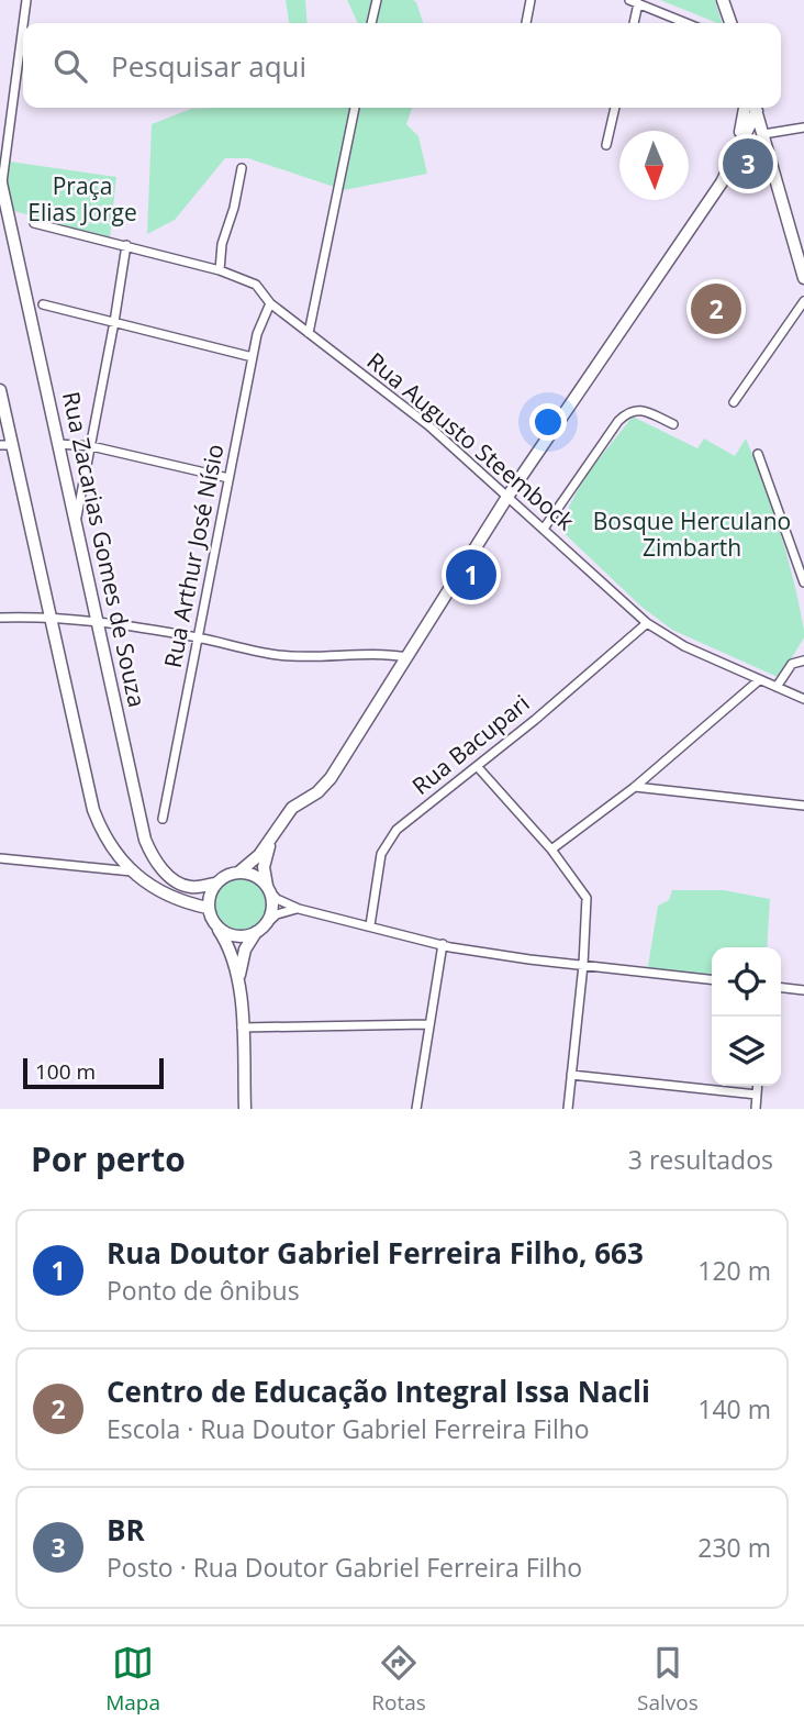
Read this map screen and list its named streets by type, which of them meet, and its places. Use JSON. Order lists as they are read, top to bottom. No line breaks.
{"streets":{"main road":["Rua Zacarias Gomes de Souza"],"street":["Rua Augusto Steembock","Rua Arthur José Nísio","Rua Bacupari"]},"crossings":[["Rua Augusto Steembock","Rua Arthur José Nísio"],["Rua Augusto Steembock","Rua Bacupari"]],"parks":["Praça Elias Jorge","Bosque Herculano Zimbarth"],"scale_bar":"100 m","north":"bottom","page":{"search":"Pesquisar aqui","pins":["3","2","1"],"scale":"100 m","heading":["Por perto","3 resultados"],"list":[{"mark":"1","name":"Rua Doutor Gabriel Ferreira Filho, 663","note":"Ponto de ônibus","value":"120 m"},{"mark":"2","name":"Centro de Educação Integral Issa Nacli","note":"Escola · Rua Doutor Gabriel Ferreira Filho","value":"140 m"},{"mark":"3","name":"BR","note":"Posto · Rua Doutor Gabriel Ferreira Filho","value":"230 m"}],"nav":["Mapa","Rotas","Salvos"]}}
